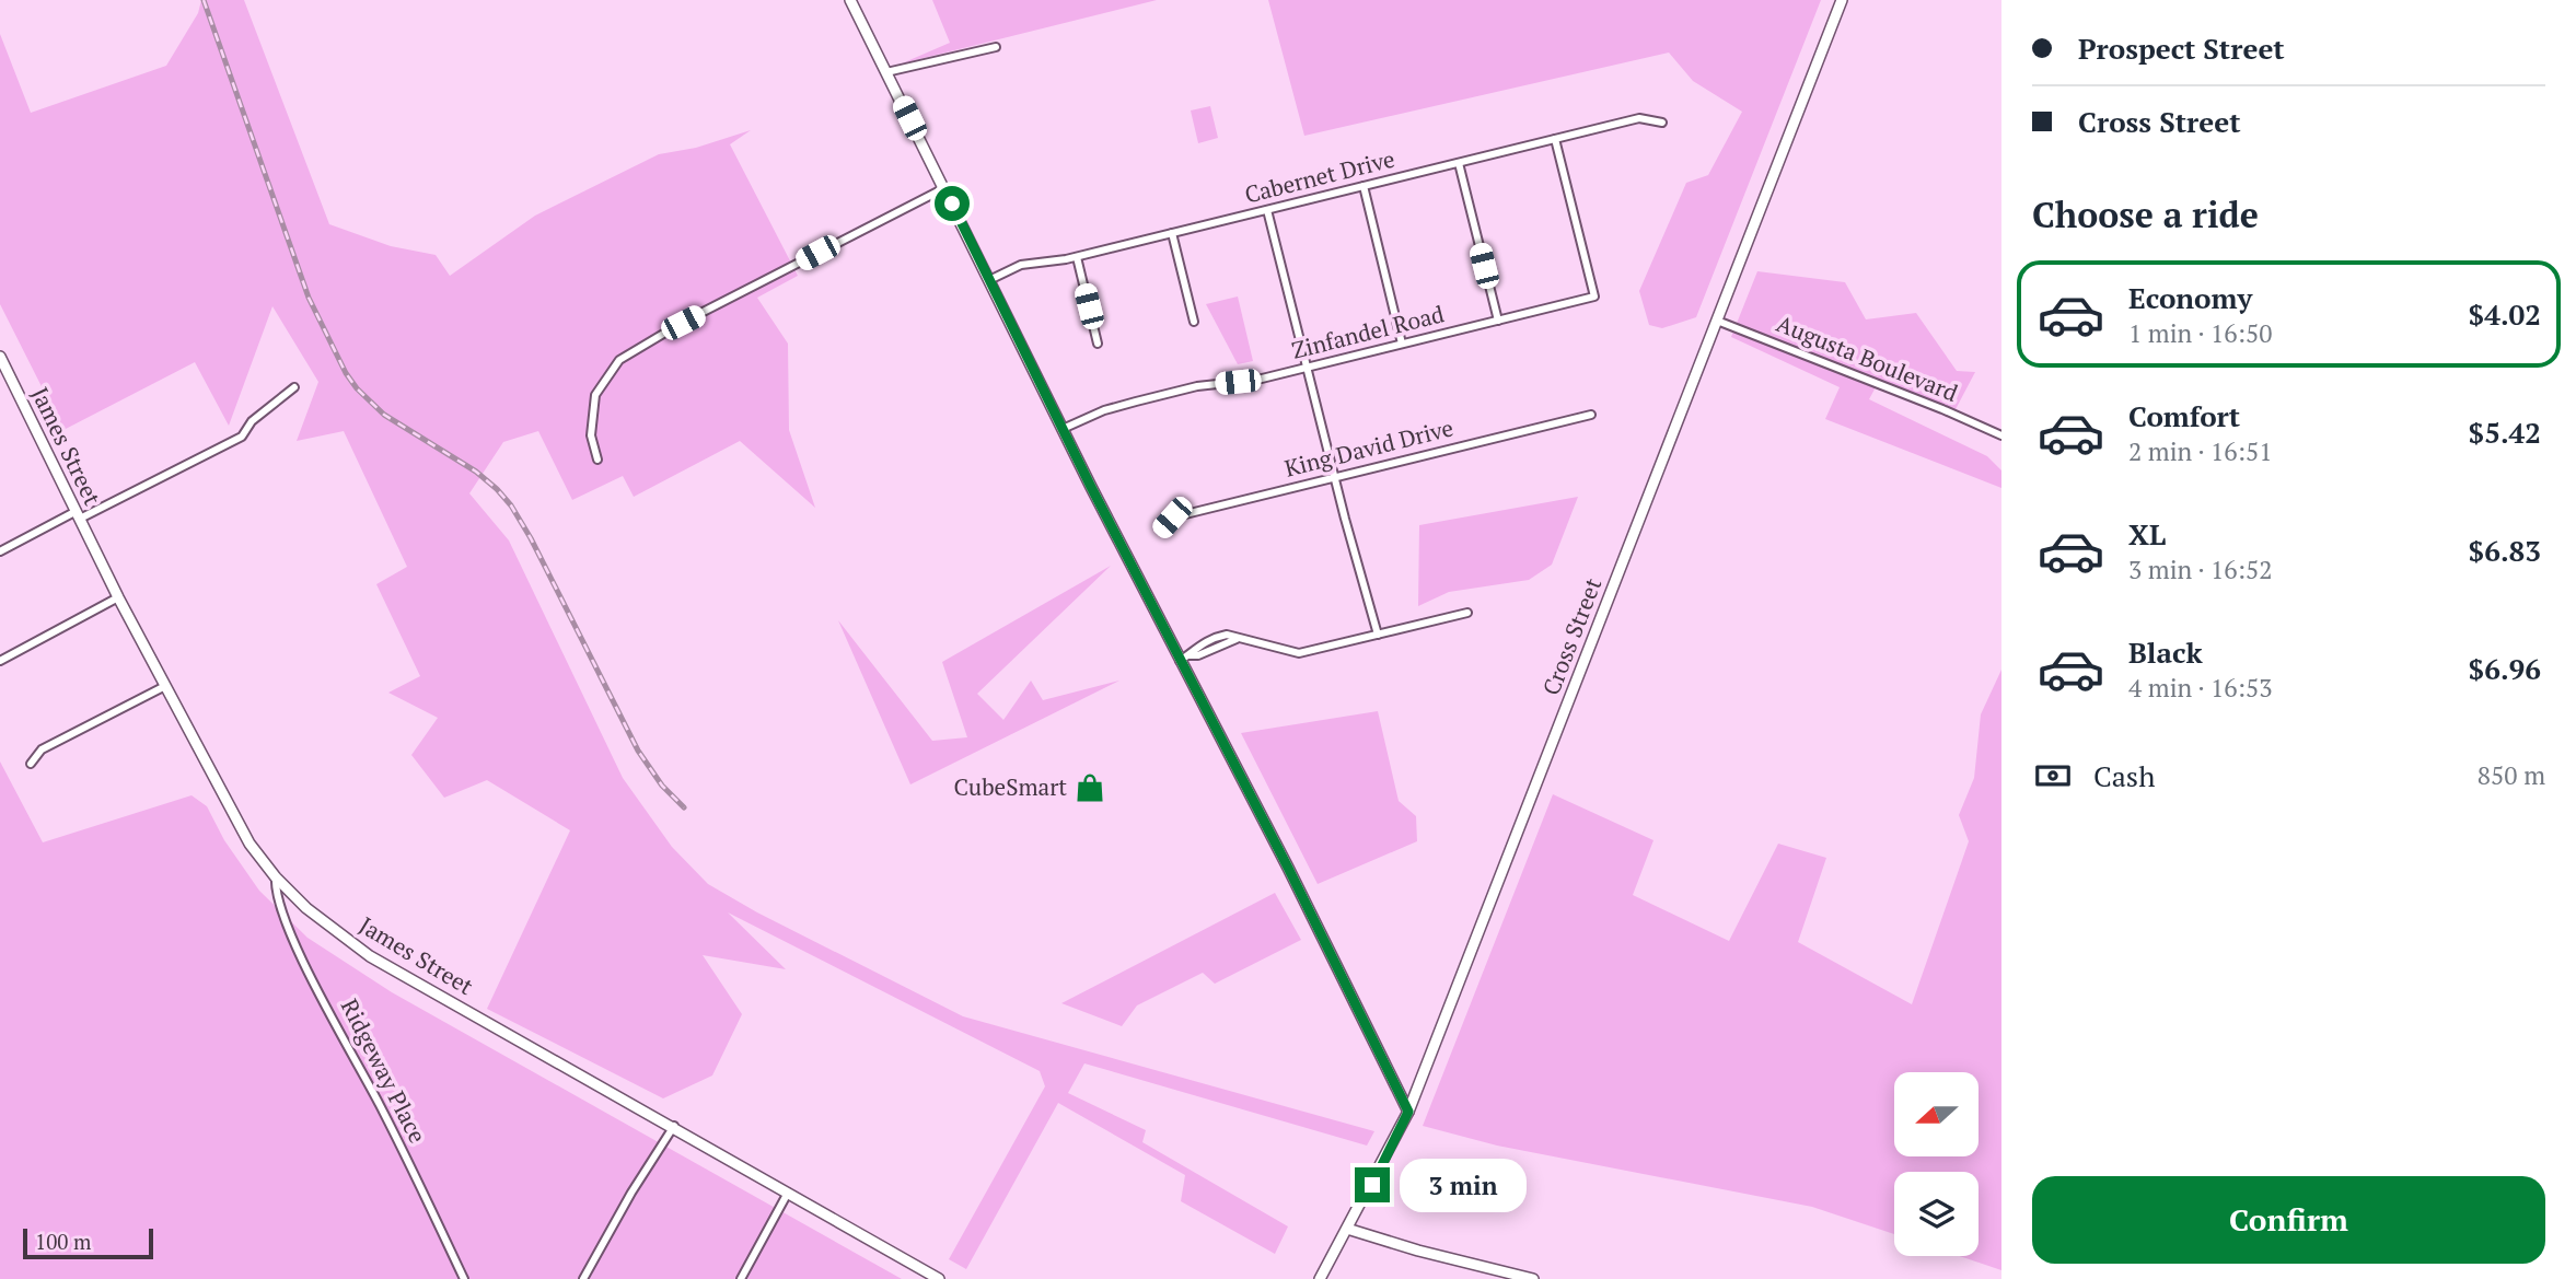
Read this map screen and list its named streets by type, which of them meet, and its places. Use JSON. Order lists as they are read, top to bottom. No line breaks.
{"streets":{"street":["Cabernet Drive","Zinfandel Road","Augusta Boulevard","James Street","King David Drive","Cross Street","Ridgeway Place"]},"crossings":[["Cabernet Drive","Zinfandel Road"],["Augusta Boulevard","Cross Street"],["James Street","Ridgeway Place"]],"places":{"shop":["CubeSmart"]},"scale_bar":"100 m","north":"left","page":{"banner":["Prospect Street","Cross Street"],"heading":"Choose a ride","list":[{"name":"Economy","note":"1 min · 16:50","value":"$4.02"},{"name":"Comfort","note":"2 min · 16:51","value":"$5.42"},{"name":"XL","note":"3 min · 16:52","value":"$6.83"},{"name":"Black","note":"4 min · 16:53","value":"$6.96"}],"pay":["Cash","850 m"],"bubble":"3 min","buttons":"Confirm","scale":"100 m"}}
